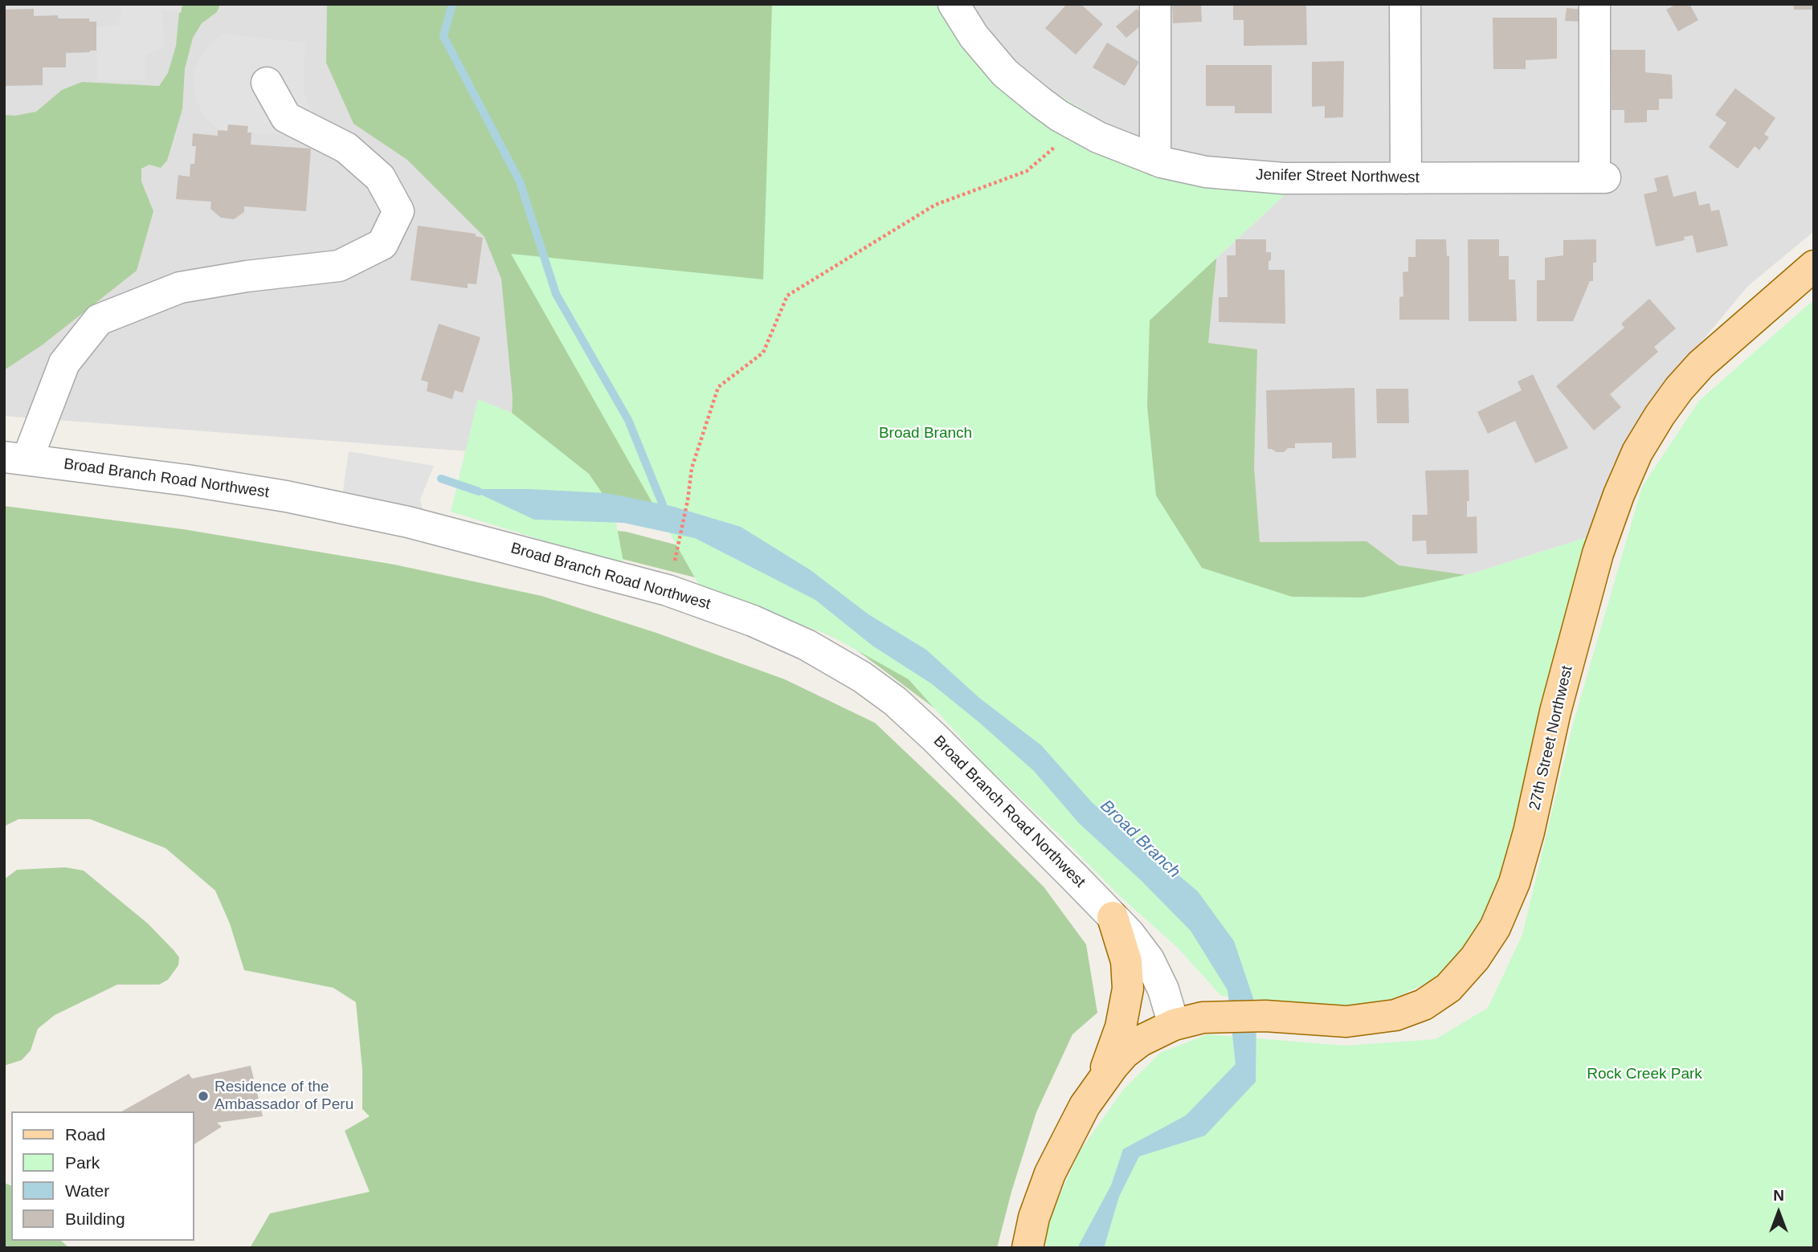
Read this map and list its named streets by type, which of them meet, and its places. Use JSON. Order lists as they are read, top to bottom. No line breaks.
{"streets":{"main road":["27th Street Northwest"],"street":["Jenifer Street Northwest","Broad Branch Road Northwest"]},"crossings":[["Broad Branch Road Northwest","27th Street Northwest"]],"water":["Broad Branch"],"parks":["Broad Branch","Rock Creek Park"],"places":["Residence of the Ambassador of Peru"],"legend":["Road","Park","Water","Building"],"north":"top"}
